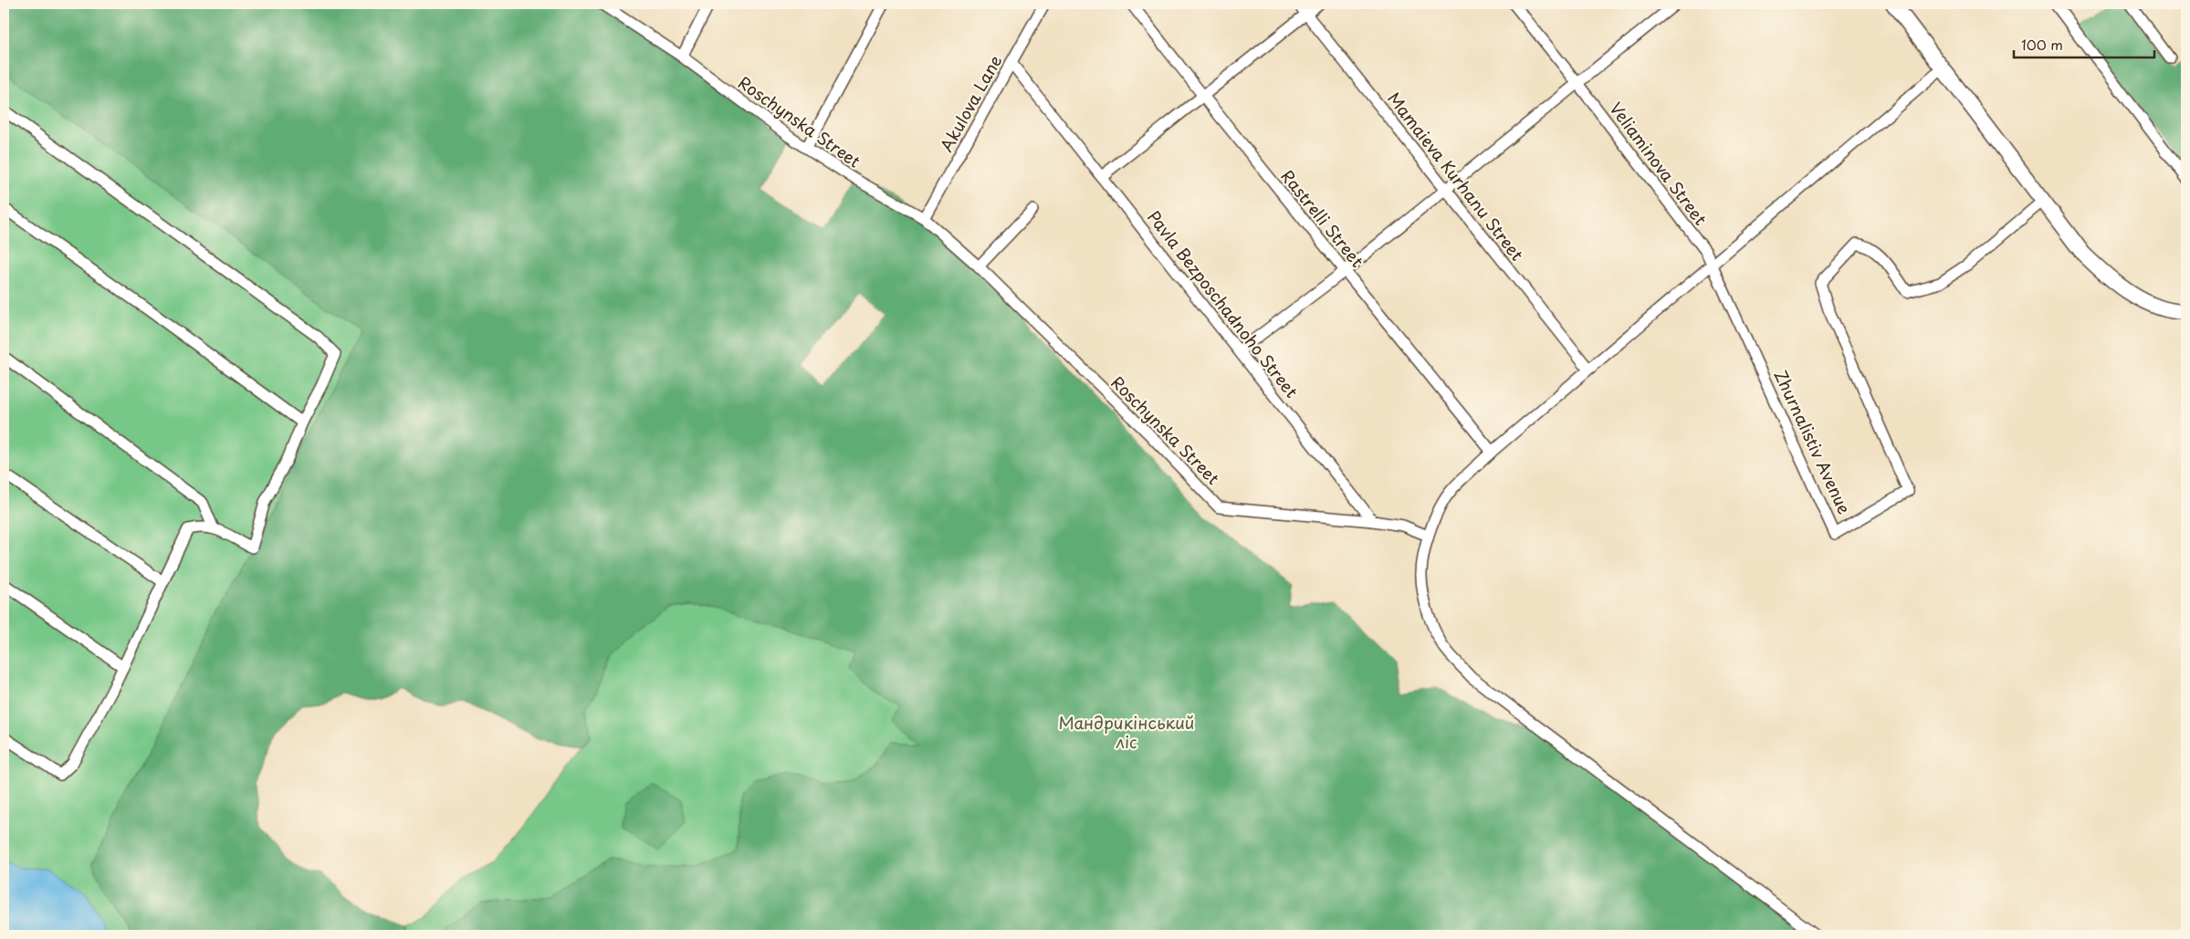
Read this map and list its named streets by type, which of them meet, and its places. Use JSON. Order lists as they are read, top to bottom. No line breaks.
{"streets":{"street":["Akulova Lane","Roschynska Street","Veliaminova Street","Mamaieva Kurhanu Street","Rastrelli Street","Pavla Bezposchadnoho Street","Zhurnalistiv Avenue"]},"crossings":[["Akulova Lane","Roschynska Street"],["Akulova Lane","Pavla Bezposchadnoho Street"],["Roschynska Street","Pavla Bezposchadnoho Street"],["Veliaminova Street","Zhurnalistiv Avenue"]],"parks":["Мандрикінський ліс"],"scale_bar":"100 m"}
